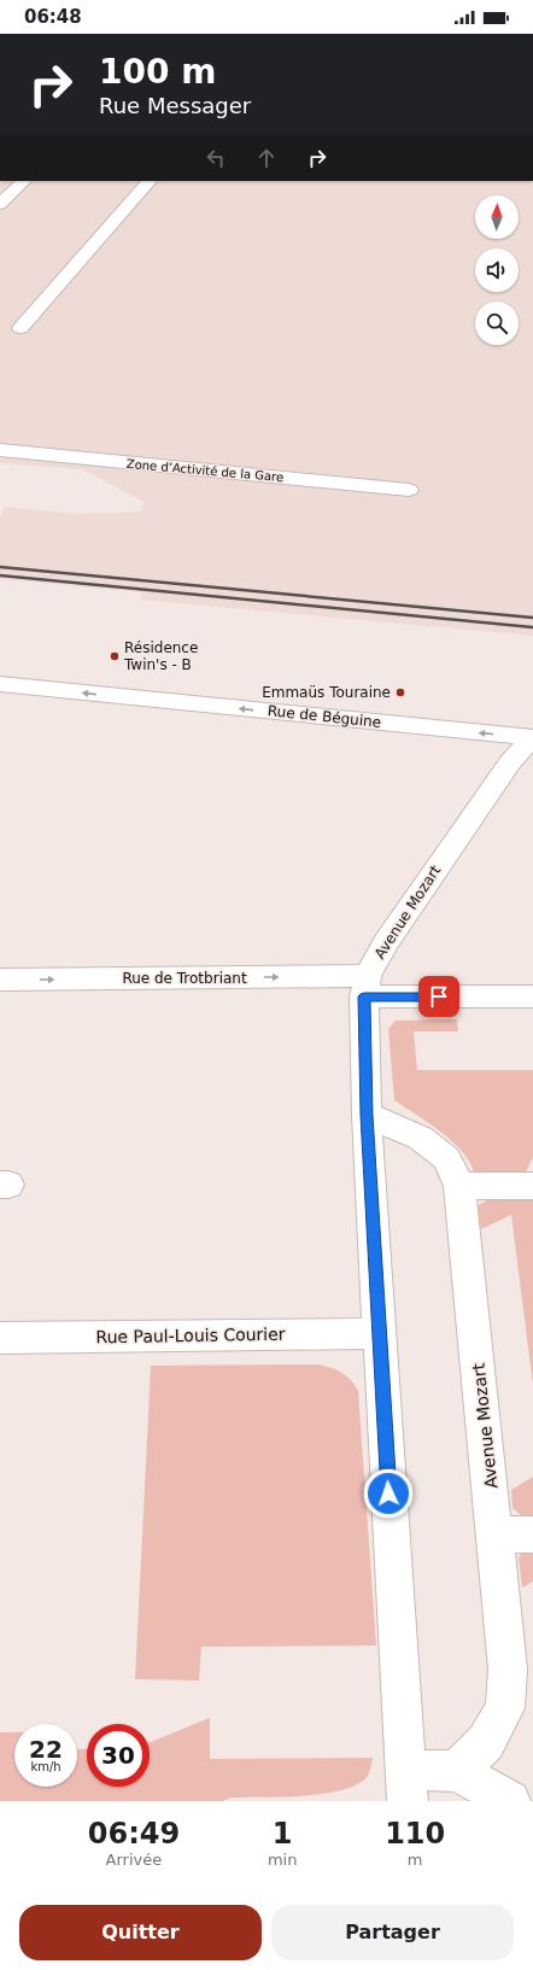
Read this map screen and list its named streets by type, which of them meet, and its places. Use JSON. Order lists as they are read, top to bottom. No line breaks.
{"streets":{"street":["Zone d’Activité de la Gare","Rue de Béguine","Avenue Mozart","Rue de Trotbriant","Rue Paul-Louis Courier"]},"crossings":[["Rue de Béguine","Avenue Mozart"],["Avenue Mozart","Rue de Trotbriant"],["Avenue Mozart","Rue Paul-Louis Courier"]],"one_way":["Rue de Béguine","Rue de Trotbriant"],"places":["Résidence Twin's - B","Emmaüs Touraine"],"north":"top","page":{"status":"06:48","turn":["100 m","Rue Messager"],"speed":"22 km/h","limit":"30","eta":["06:49","Arrivée","1","min","110","m"],"buttons":["Quitter","Partager"]}}
